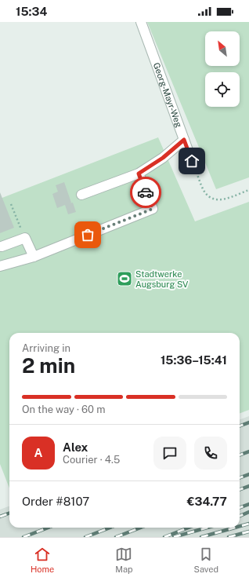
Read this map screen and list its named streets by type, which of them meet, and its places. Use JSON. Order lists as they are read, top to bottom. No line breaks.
{"streets":{"street":["Georg-Mayr-Weg"]},"places":{"sports":["Stadtwerke Augsburg SV"]},"north":"top left","page":{"status":"15:34","heading":["2 min","Arriving in","15:36–15:41"],"panel":["Alex","Courier · 4.5","Order #8107","€34.77"],"bar":"On the way · 60 m","round":"A","tabs":["Home","Map","Saved"]}}
